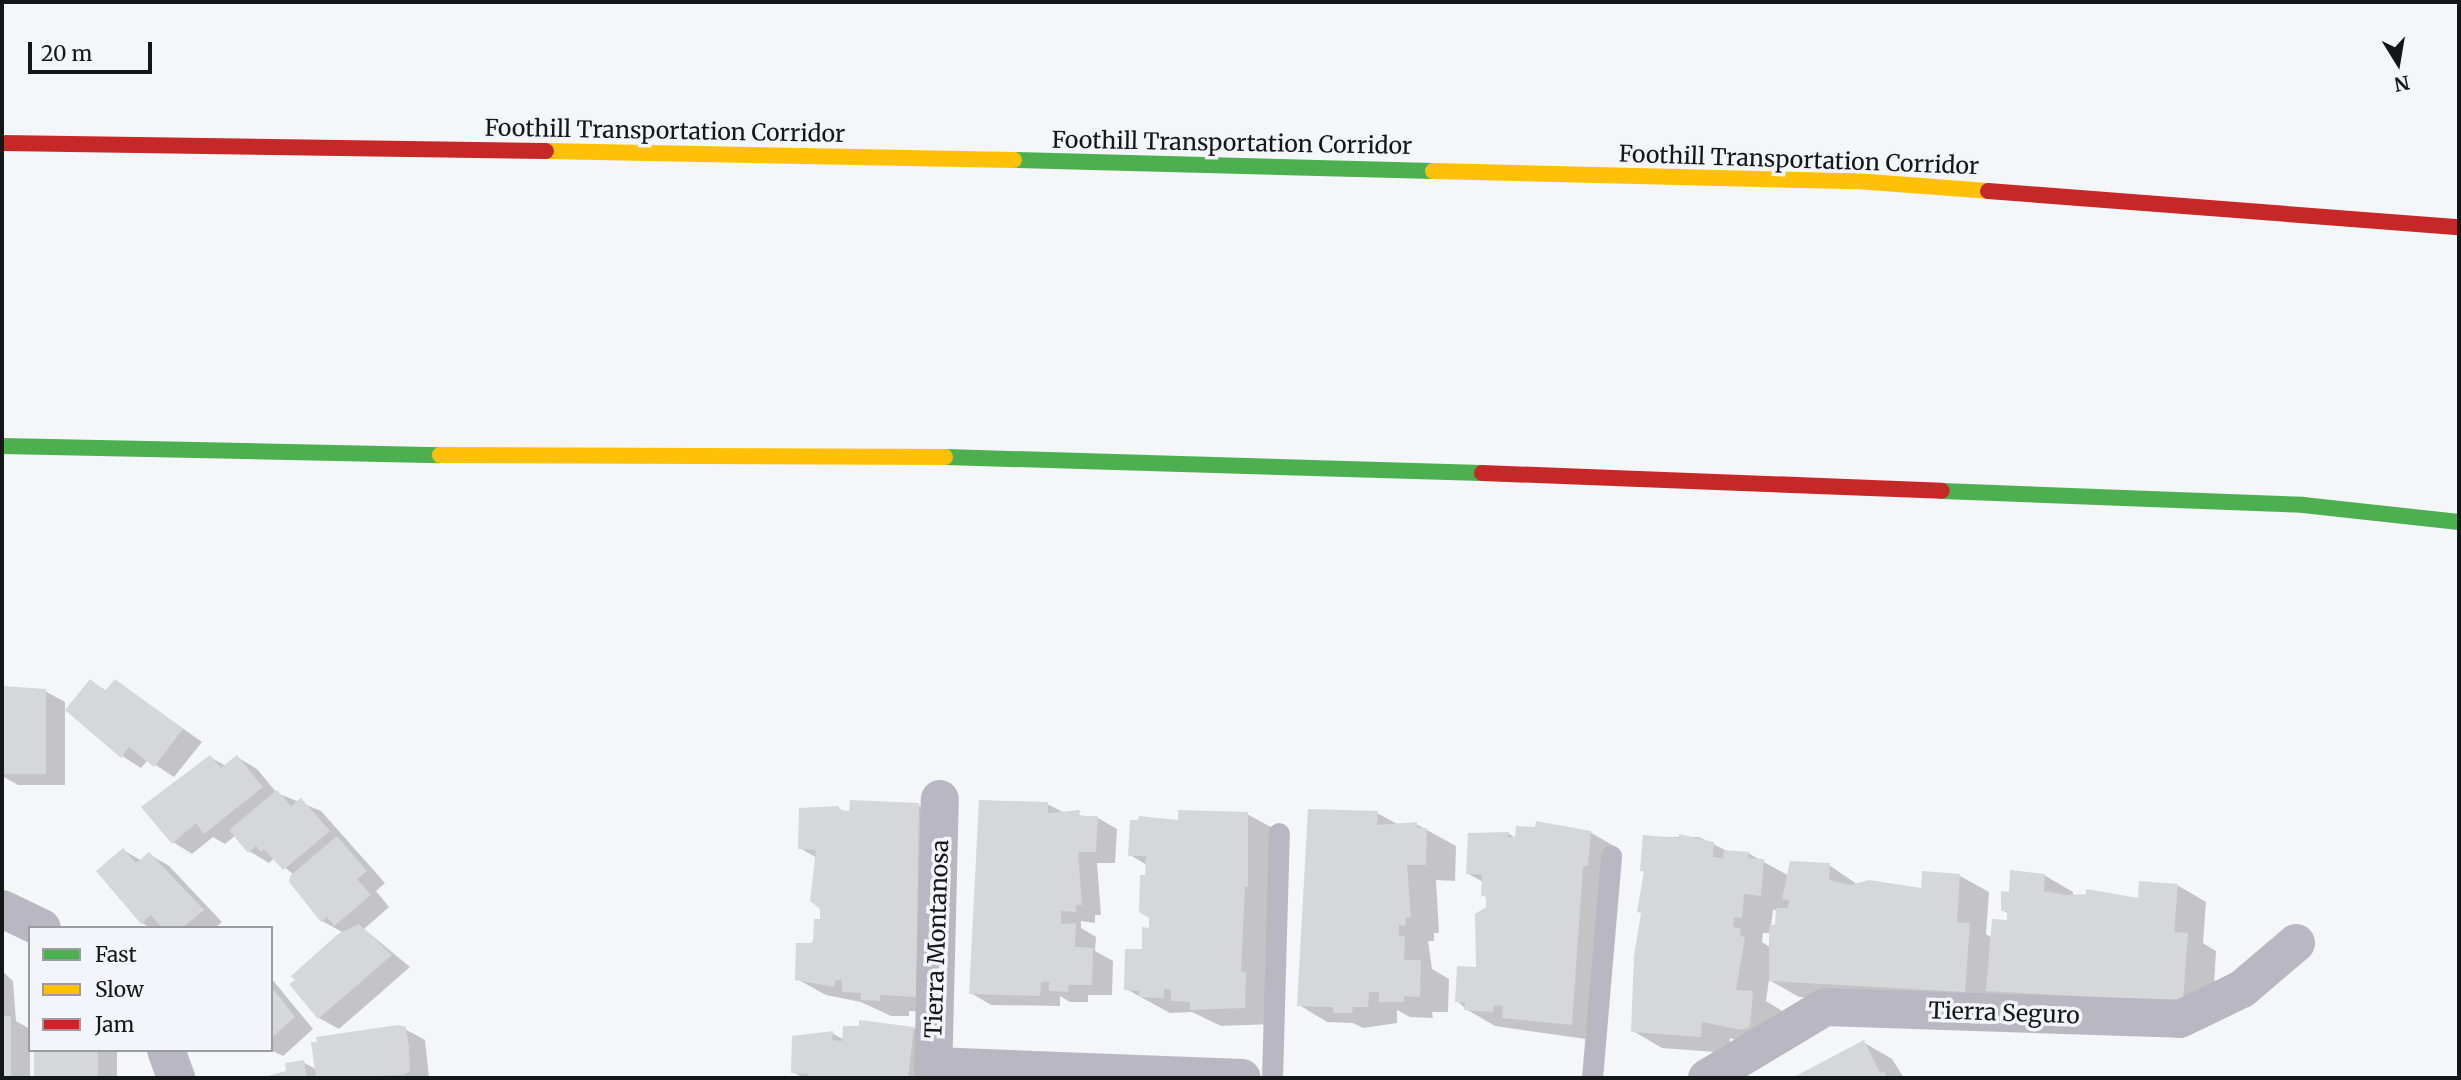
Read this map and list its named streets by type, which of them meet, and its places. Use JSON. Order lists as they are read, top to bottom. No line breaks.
{"streets":{"highway":["Foothill Transportation Corridor"],"street":["Tierra Montanosa","Tierra Seguro"]},"legend":["Fast","Slow","Jam"],"scale_bar":"20 m","north":"bottom"}
